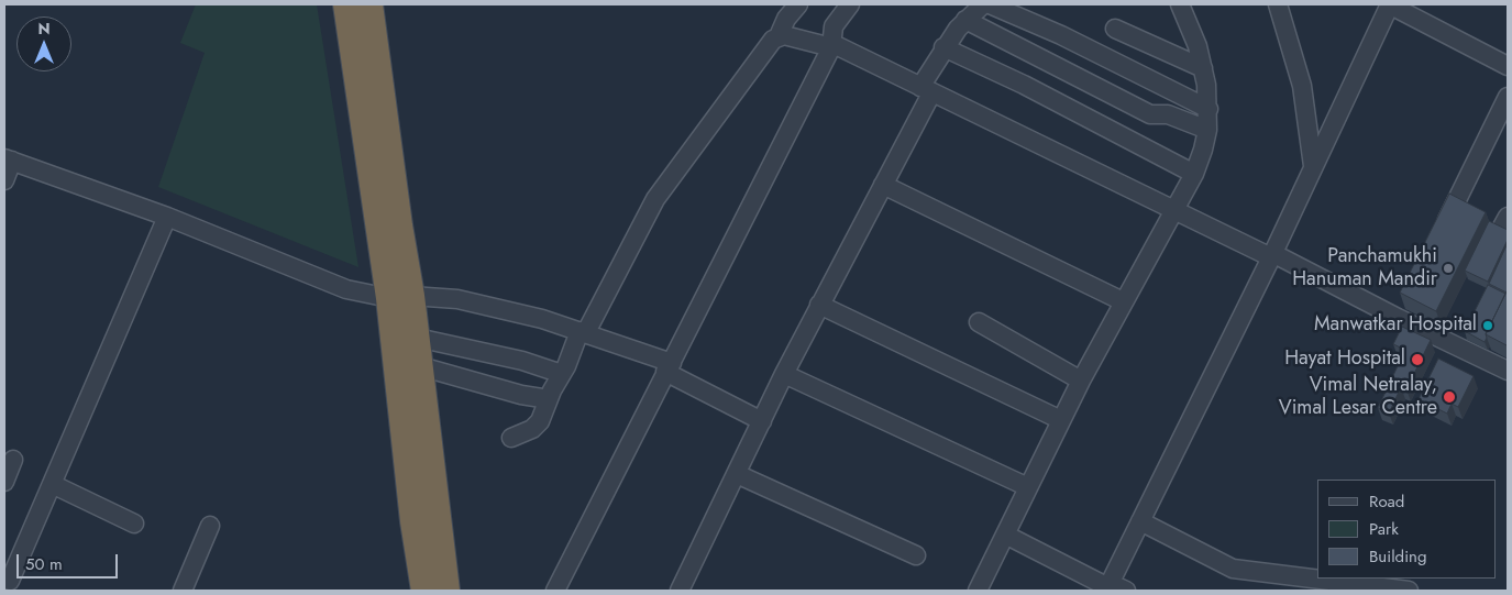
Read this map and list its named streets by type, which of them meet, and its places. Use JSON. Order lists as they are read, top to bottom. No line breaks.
{"places":["Panchamukhi Hanuman Mandir","Manwatkar Hospital","Hayat Hospital","Vimal Netralay, Vimal Lesar Centre"],"legend":["Road","Park","Building"],"scale_bar":"50 m","north":"top"}
